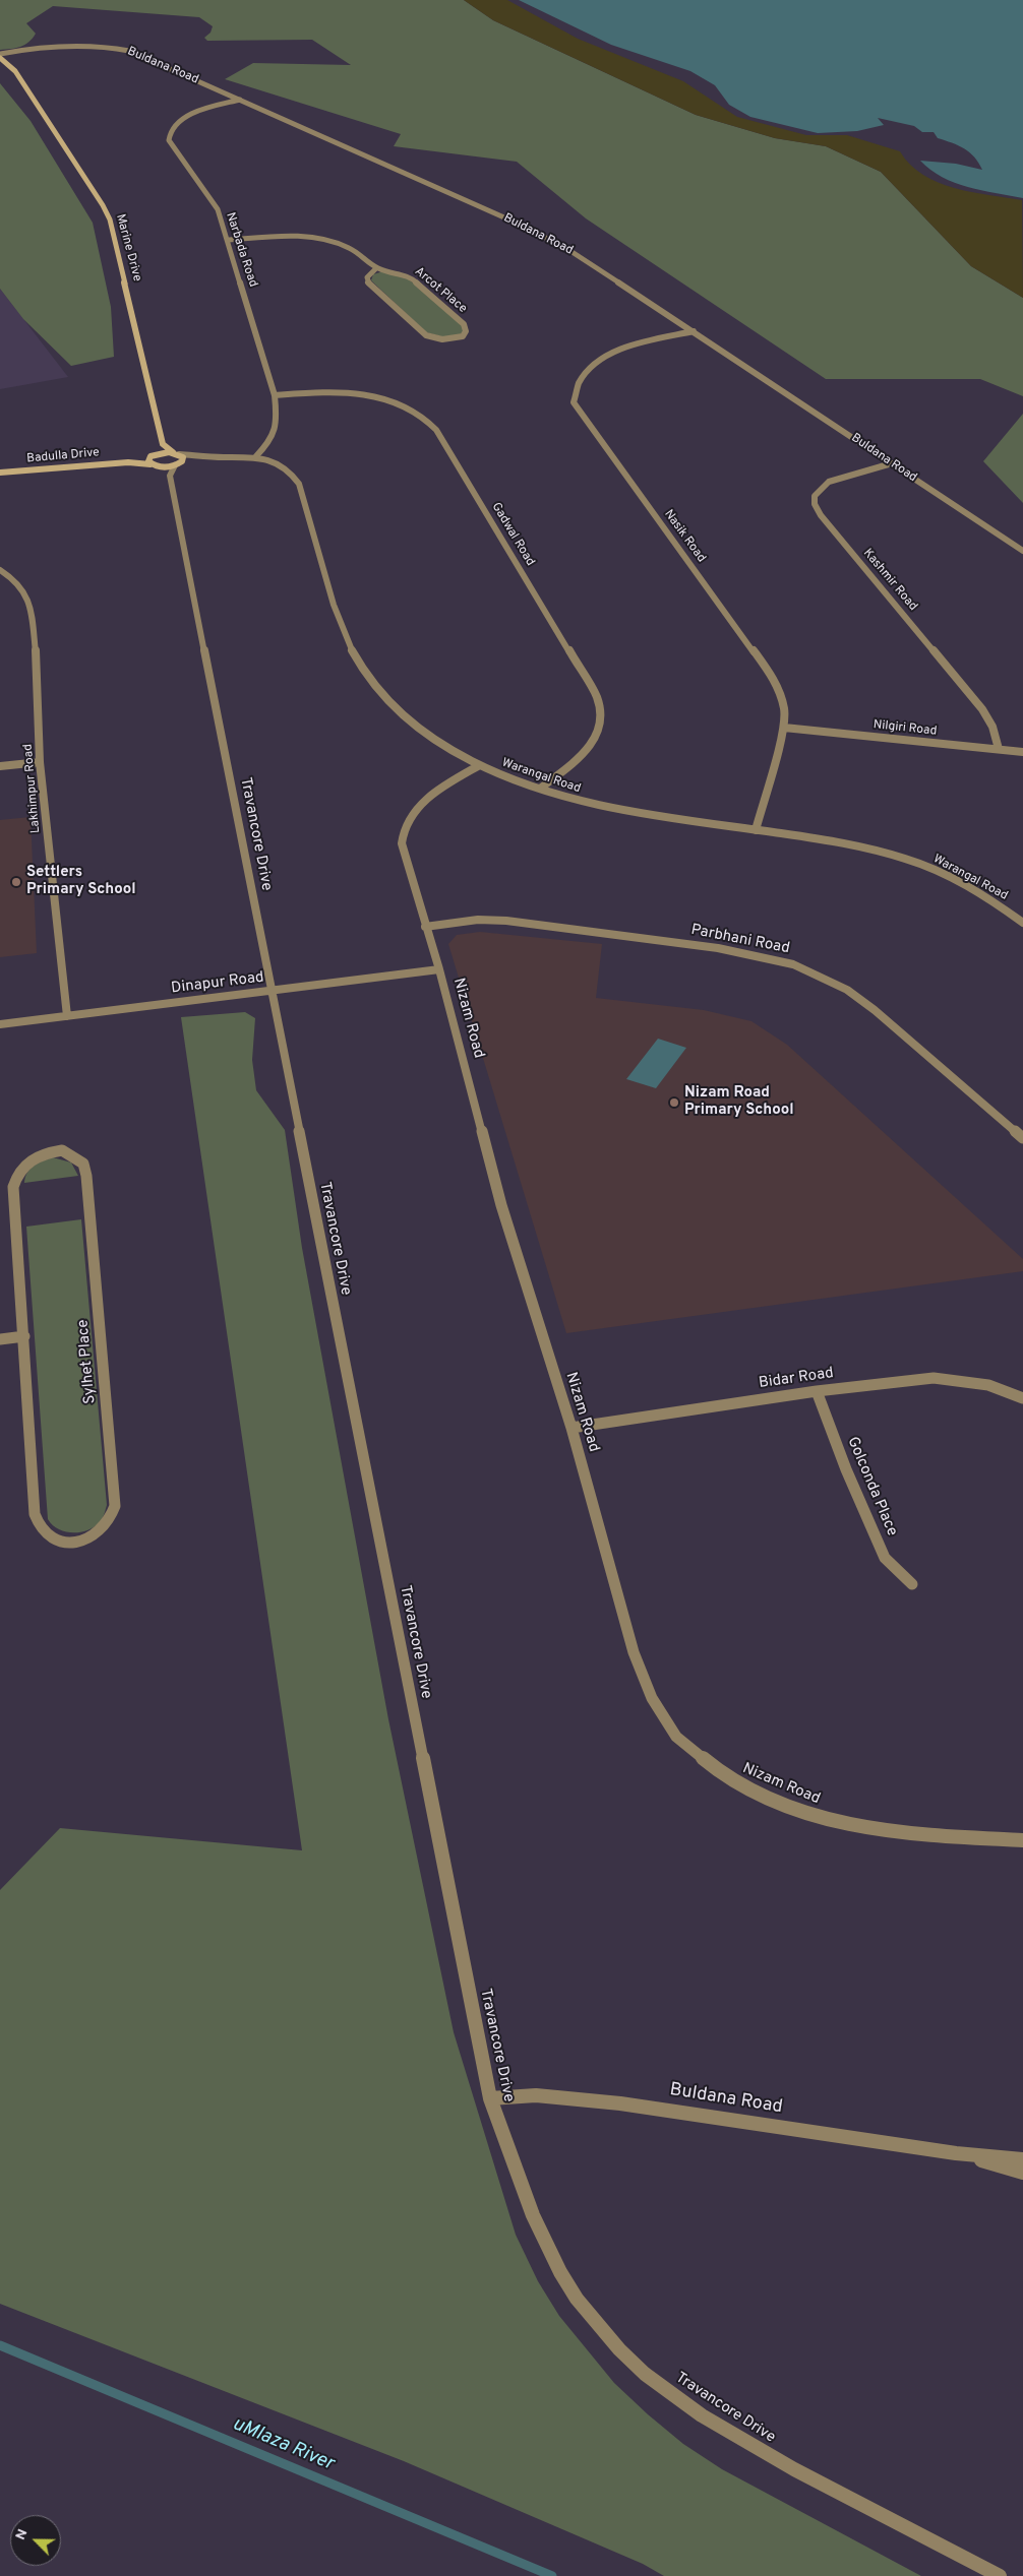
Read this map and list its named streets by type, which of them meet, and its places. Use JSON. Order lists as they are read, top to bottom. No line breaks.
{"streets":{"street":["Buldana Road","Marine Drive","Narbada Road","Arcot Place","Badulla Drive","Gadwal Road","Nasik Road","Kashmir Road","Nilgiri Road","Warangal Road","Lakhimpur Road","Travancore Drive","Parbhani Road","Dinapur Road","Nizam Road","Sylhet Place","Bidar Road","Golconda Place"]},"crossings":[["Buldana Road","Narbada Road"],["Buldana Road","Nasik Road"],["Buldana Road","Kashmir Road"],["Buldana Road","Travancore Drive"],["Narbada Road","Arcot Place"],["Narbada Road","Gadwal Road"],["Narbada Road","Warangal Road"],["Badulla Drive","Warangal Road"],["Gadwal Road","Warangal Road"],["Nasik Road","Nilgiri Road"],["Nasik Road","Warangal Road"],["Kashmir Road","Nilgiri Road"],["Warangal Road","Travancore Drive"],["Warangal Road","Nizam Road"],["Lakhimpur Road","Dinapur Road"],["Travancore Drive","Dinapur Road"],["Parbhani Road","Nizam Road"],["Dinapur Road","Nizam Road"],["Nizam Road","Bidar Road"],["Bidar Road","Golconda Place"]],"water":["uMlaza River"],"places":["Settlers Primary School","Nizam Road Primary School"],"north":"top left"}
